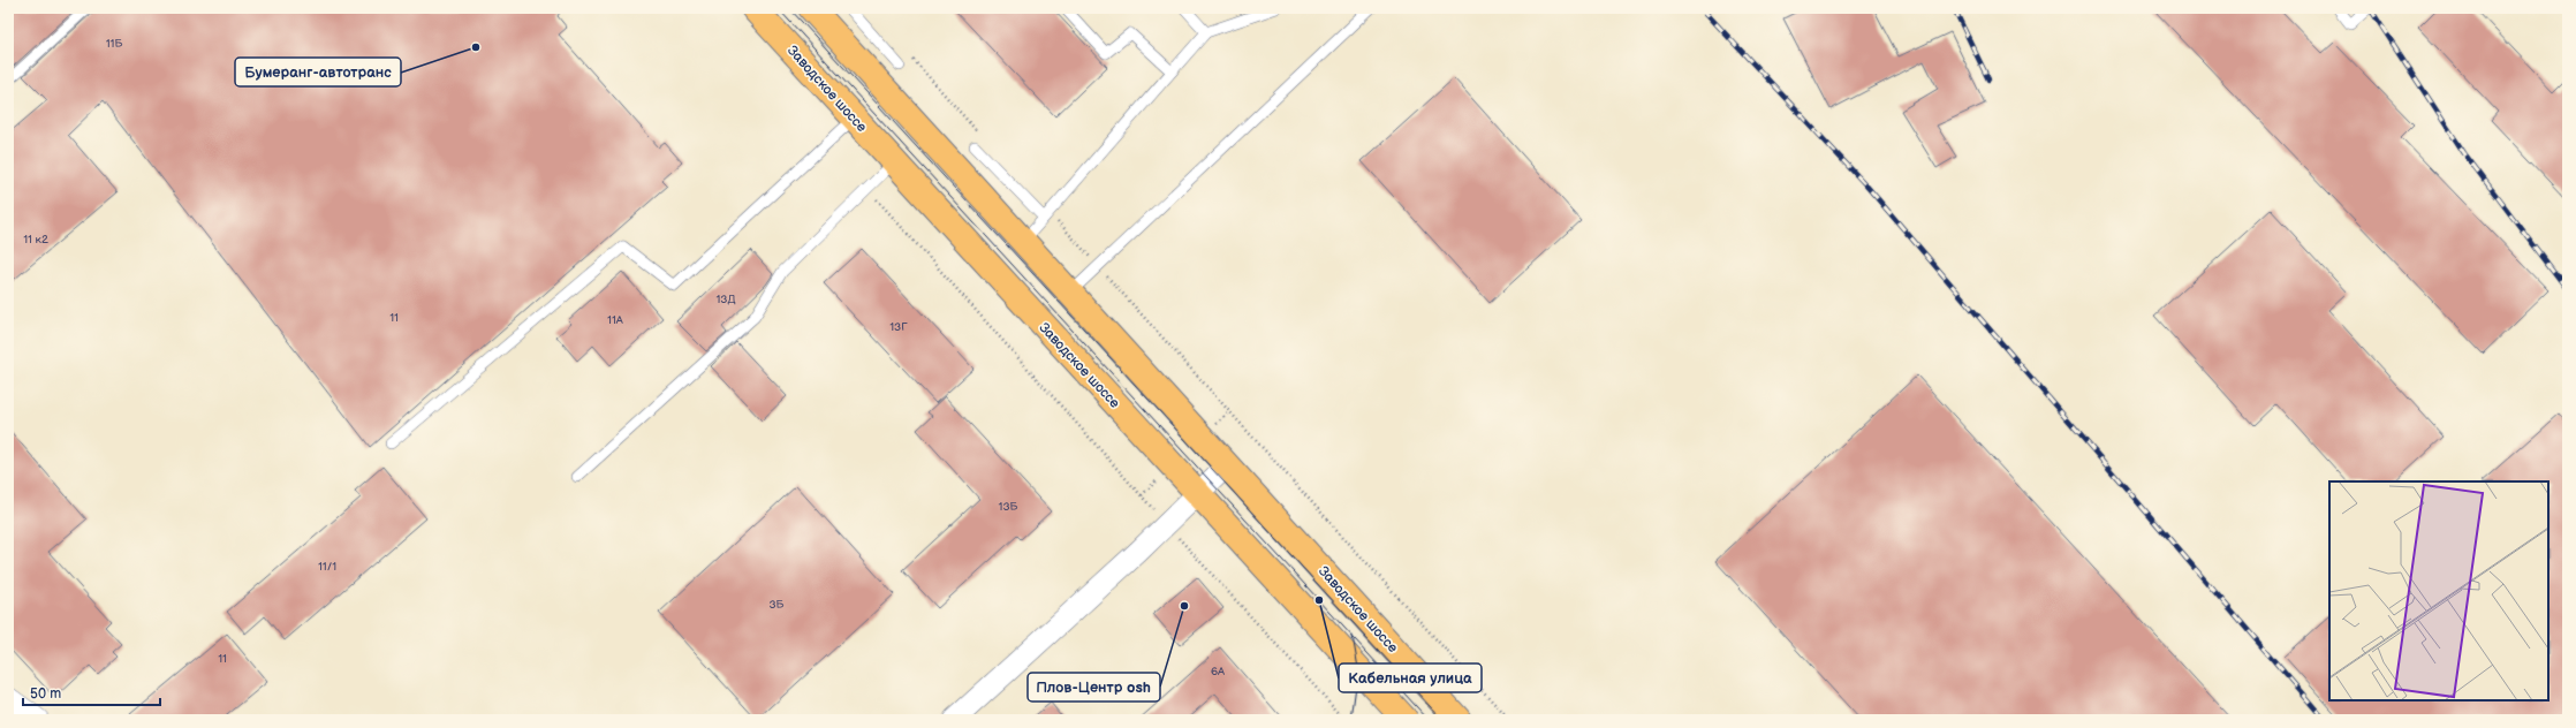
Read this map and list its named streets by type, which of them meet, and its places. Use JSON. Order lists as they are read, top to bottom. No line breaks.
{"streets":{"main road":["Заводское шоссе"]},"places":["Бумеранг-автотранс","Кабельная улица","Плов-Центр osh"],"house_numbers":["11Б","11 к2","13Д","11","11А","13Г","13Б","11/1","3Б","11","6А"],"scale_bar":"50 m"}
